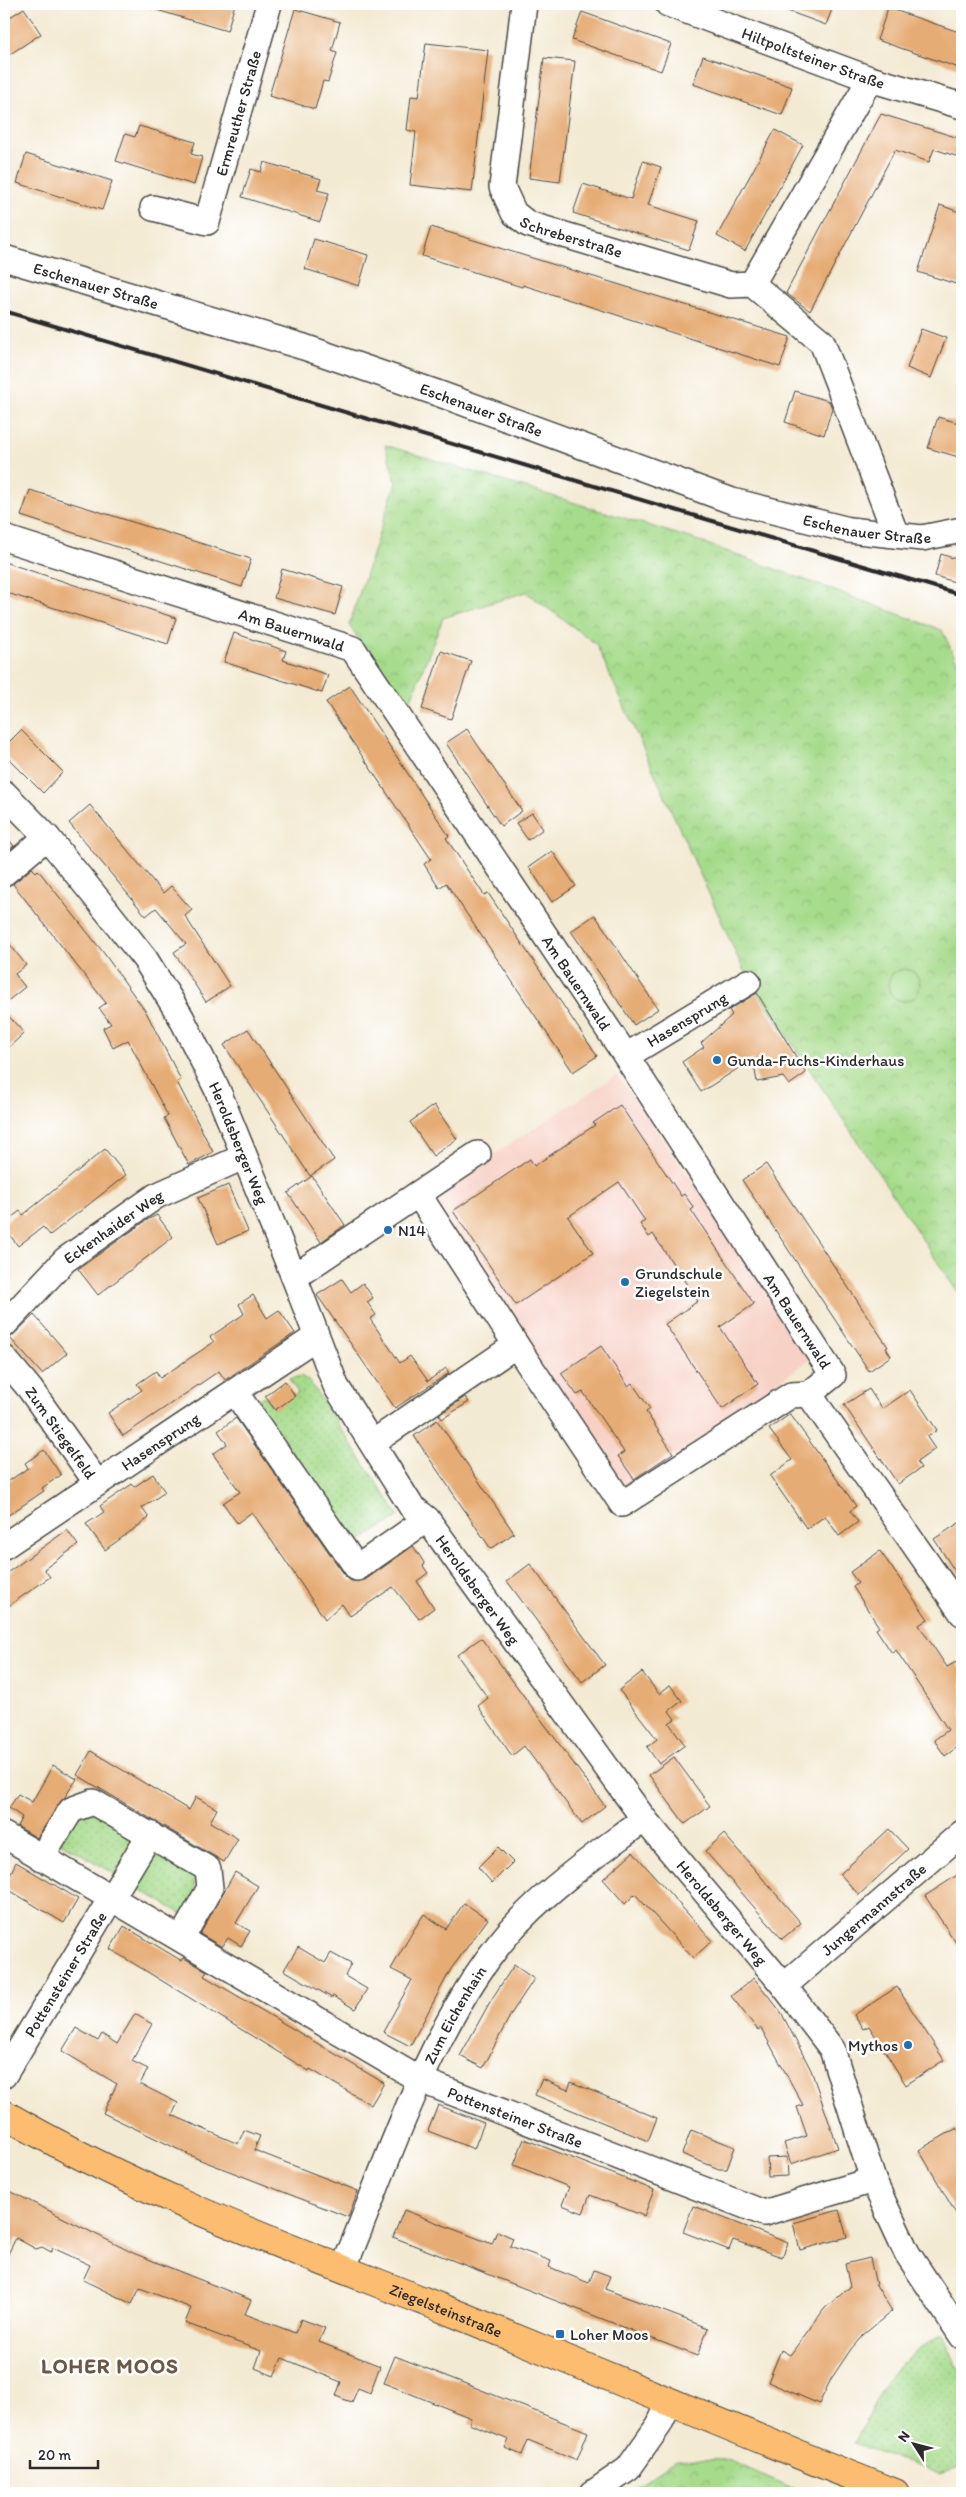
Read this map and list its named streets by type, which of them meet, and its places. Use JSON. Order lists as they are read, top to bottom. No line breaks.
{"streets":{"main road":["Ziegelsteinstraße"],"street":["Hiltpoltsteiner Straße","Ermreuther Straße","Schreberstraße","Eschenauer Straße","Am Bauernwald","Hasensprung","Heroldsberger Weg","Eckenhaider Weg","Zum Stiegelfeld","Jungermannstraße","Pottensteiner Straße","Zum Eichenhain"]},"crossings":[["Am Bauernwald","Hasensprung"],["Hasensprung","Heroldsberger Weg"],["Hasensprung","Zum Stiegelfeld"],["Heroldsberger Weg","Eckenhaider Weg"],["Heroldsberger Weg","Jungermannstraße"],["Heroldsberger Weg","Pottensteiner Straße"],["Heroldsberger Weg","Zum Eichenhain"],["Pottensteiner Straße","Zum Eichenhain"],["Zum Eichenhain","Ziegelsteinstraße"]],"districts":["LOHER MOOS"],"places":{"other":["Gunda-Fuchs-Kinderhaus","N14","Grundschule Ziegelstein","Mythos"],"transit":["Loher Moos"]},"scale_bar":"20 m","north":"top left"}
